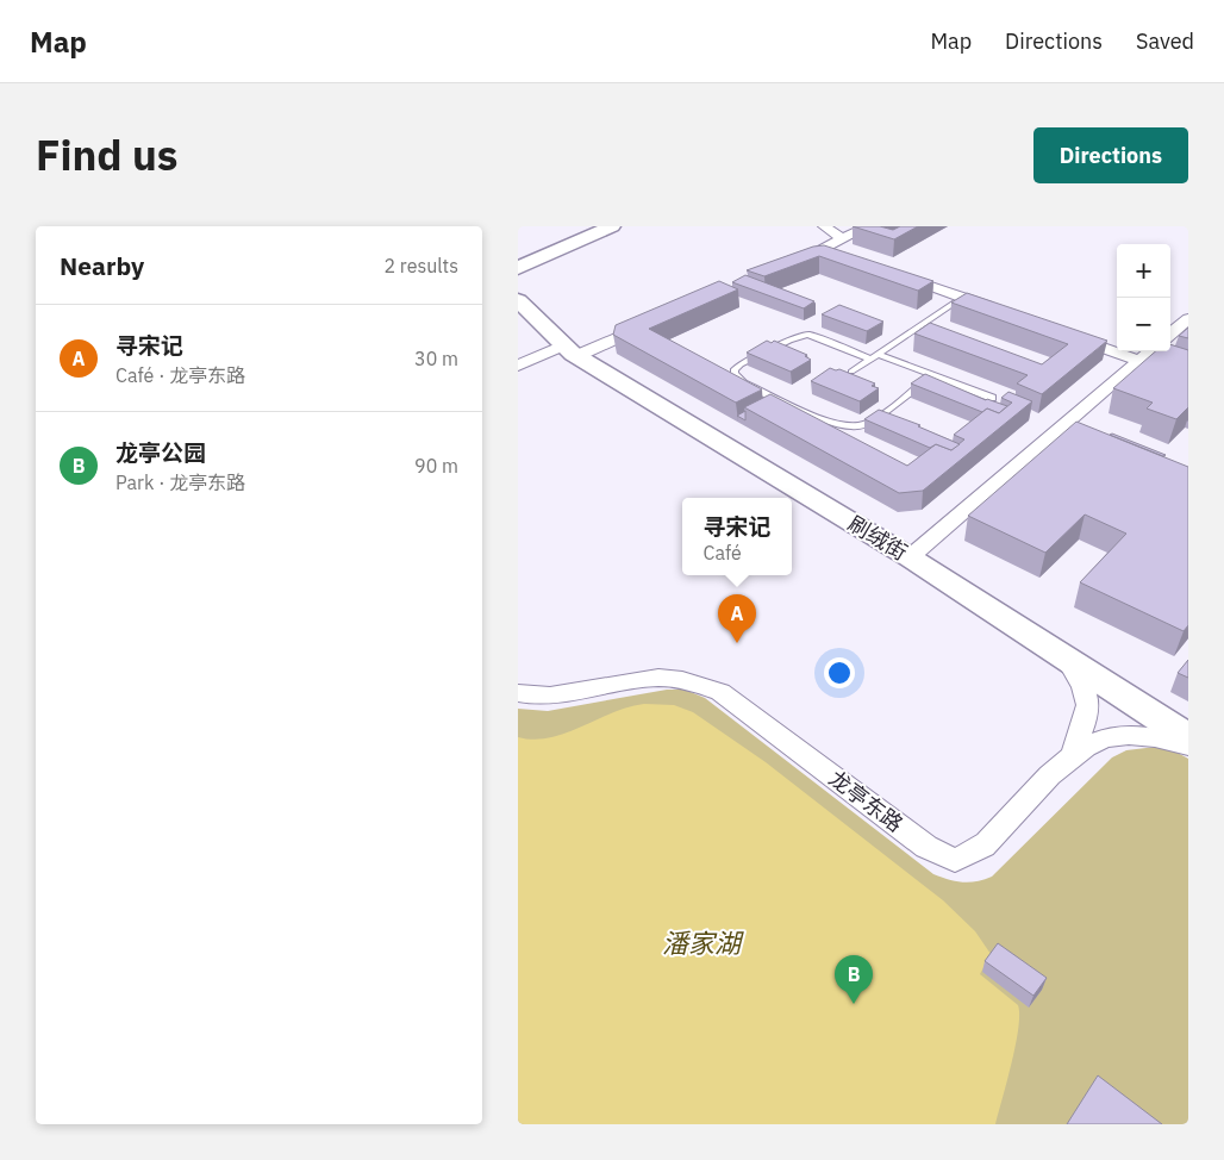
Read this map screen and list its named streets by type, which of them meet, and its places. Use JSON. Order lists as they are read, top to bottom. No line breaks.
{"streets":{"street":["刷绒街","龙亭东路"]},"water":["潘家湖"],"page":{"header":"Map","nav":["Map","Directions","Saved"],"title":"Find us","buttons":"Directions","heading":["Nearby","2 results"],"map_buttons":["+","−"],"list":[{"mark":"A","name":"寻宋记","note":"Café · 龙亭东路","value":"30 m"},{"mark":"B","name":"龙亭公园","note":"Park · 龙亭东路","value":"90 m"}],"popup":["寻宋记","Café"],"pins":["A","B"]}}
